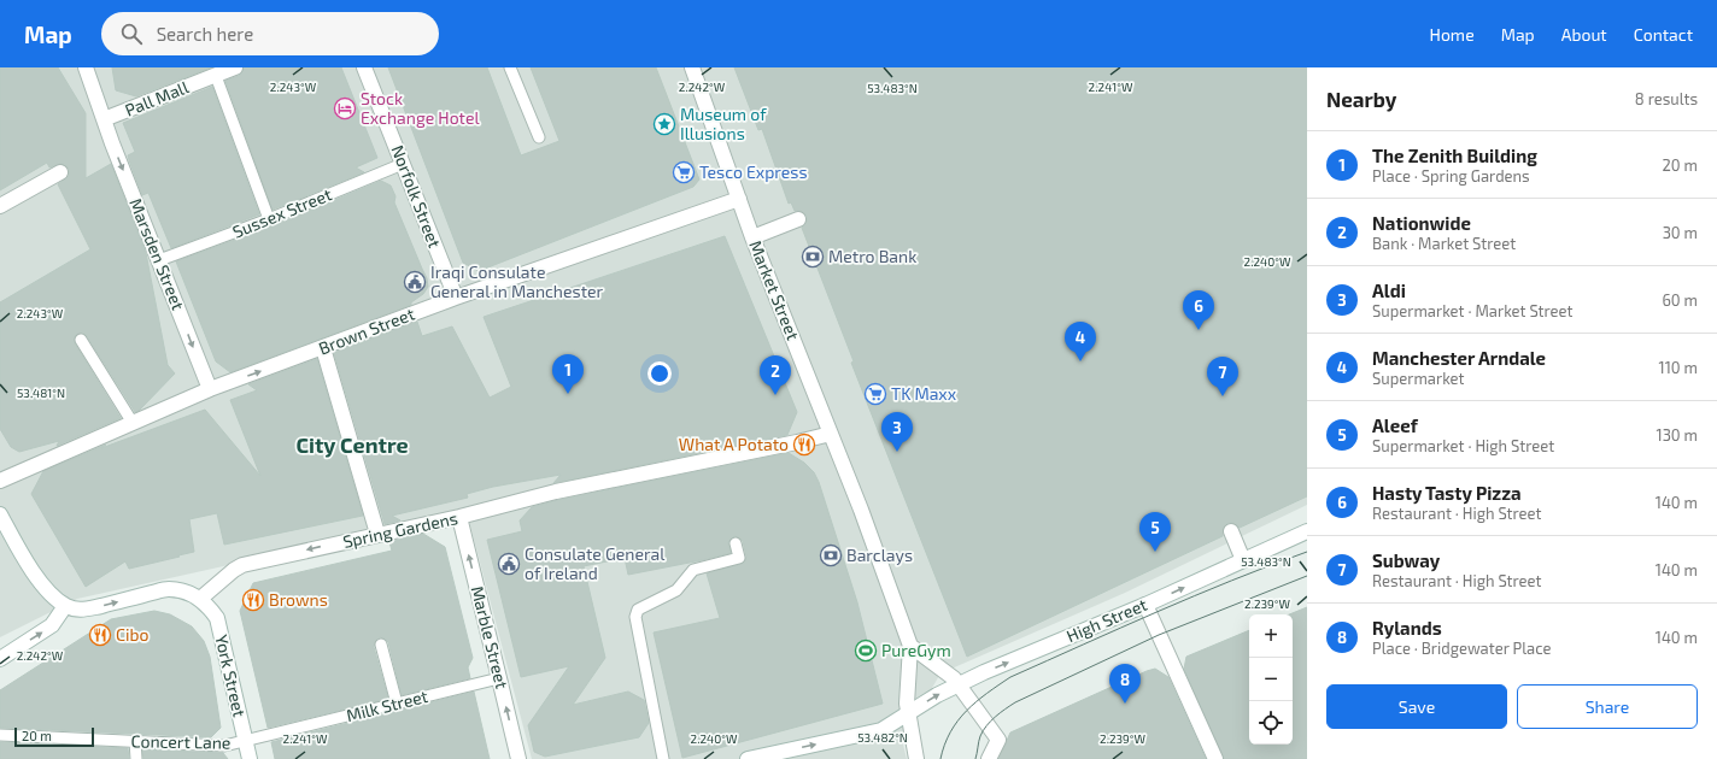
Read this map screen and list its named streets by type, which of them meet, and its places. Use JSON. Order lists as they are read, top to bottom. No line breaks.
{"streets":{"street":["Pall Mall","Norfolk Street","Marsden Street","Market Street","Brown Street","Spring Gardens","High Street","Marble Street","York Street"],"lane":["Sussex Street","Milk Street","Concert Lane"]},"crossings":[["Pall Mall","Marsden Street"],["Norfolk Street","Sussex Street"],["Norfolk Street","Brown Street"],["Sussex Street","Marsden Street"],["Marsden Street","Brown Street"],["Market Street","Brown Street"],["Market Street","Spring Gardens"],["Market Street","High Street"],["Spring Gardens","Marble Street"],["Spring Gardens","York Street"],["Marble Street","Milk Street"],["York Street","Milk Street"],["York Street","Concert Lane"],["Milk Street","Concert Lane"]],"one_way":["Marsden Street","High Street","Marble Street"],"districts":["City Centre"],"places":{"hotel":["Stock Exchange Hotel"],"place":["Museum of Illusions"],"supermarket":["Tesco Express","TK Maxx"],"bank":["Metro Bank","Barclays"],"public building":["Iraqi Consulate General in Manchester","Consulate General of Ireland"],"restaurant":["What A Potato","Browns","Cibo"],"sports":["PureGym"]},"scale_bar":"20 m","page":{"header":"Map","search":"Search here","nav":["Home","Map","About","Contact"],"heading":["Nearby","8 results"],"list":[{"mark":"1","name":"The Zenith Building","note":"Place · Spring Gardens","value":"20 m"},{"mark":"2","name":"Nationwide","note":"Bank · Market Street","value":"30 m"},{"mark":"3","name":"Aldi","note":"Supermarket · Market Street","value":"60 m"},{"mark":"4","name":"Manchester Arndale","note":"Supermarket","value":"110 m"},{"mark":"5","name":"Aleef","note":"Supermarket · High Street","value":"130 m"},{"mark":"6","name":"Hasty Tasty Pizza","note":"Restaurant · High Street","value":"140 m"},{"mark":"7","name":"Subway","note":"Restaurant · High Street","value":"140 m"},{"mark":"8","name":"Rylands","note":"Place · Bridgewater Place","value":"140 m"}],"pins":["6","4","1","2","7","3","5","8"],"map_buttons":["+","−"],"buttons":["Save","Share"],"scale":"20 m"},"coordinates":["2.243°W","2.241°W","2.242°W","53.483°N","2.240°W","53.481°N","2.239°W","53.482°N"]}
